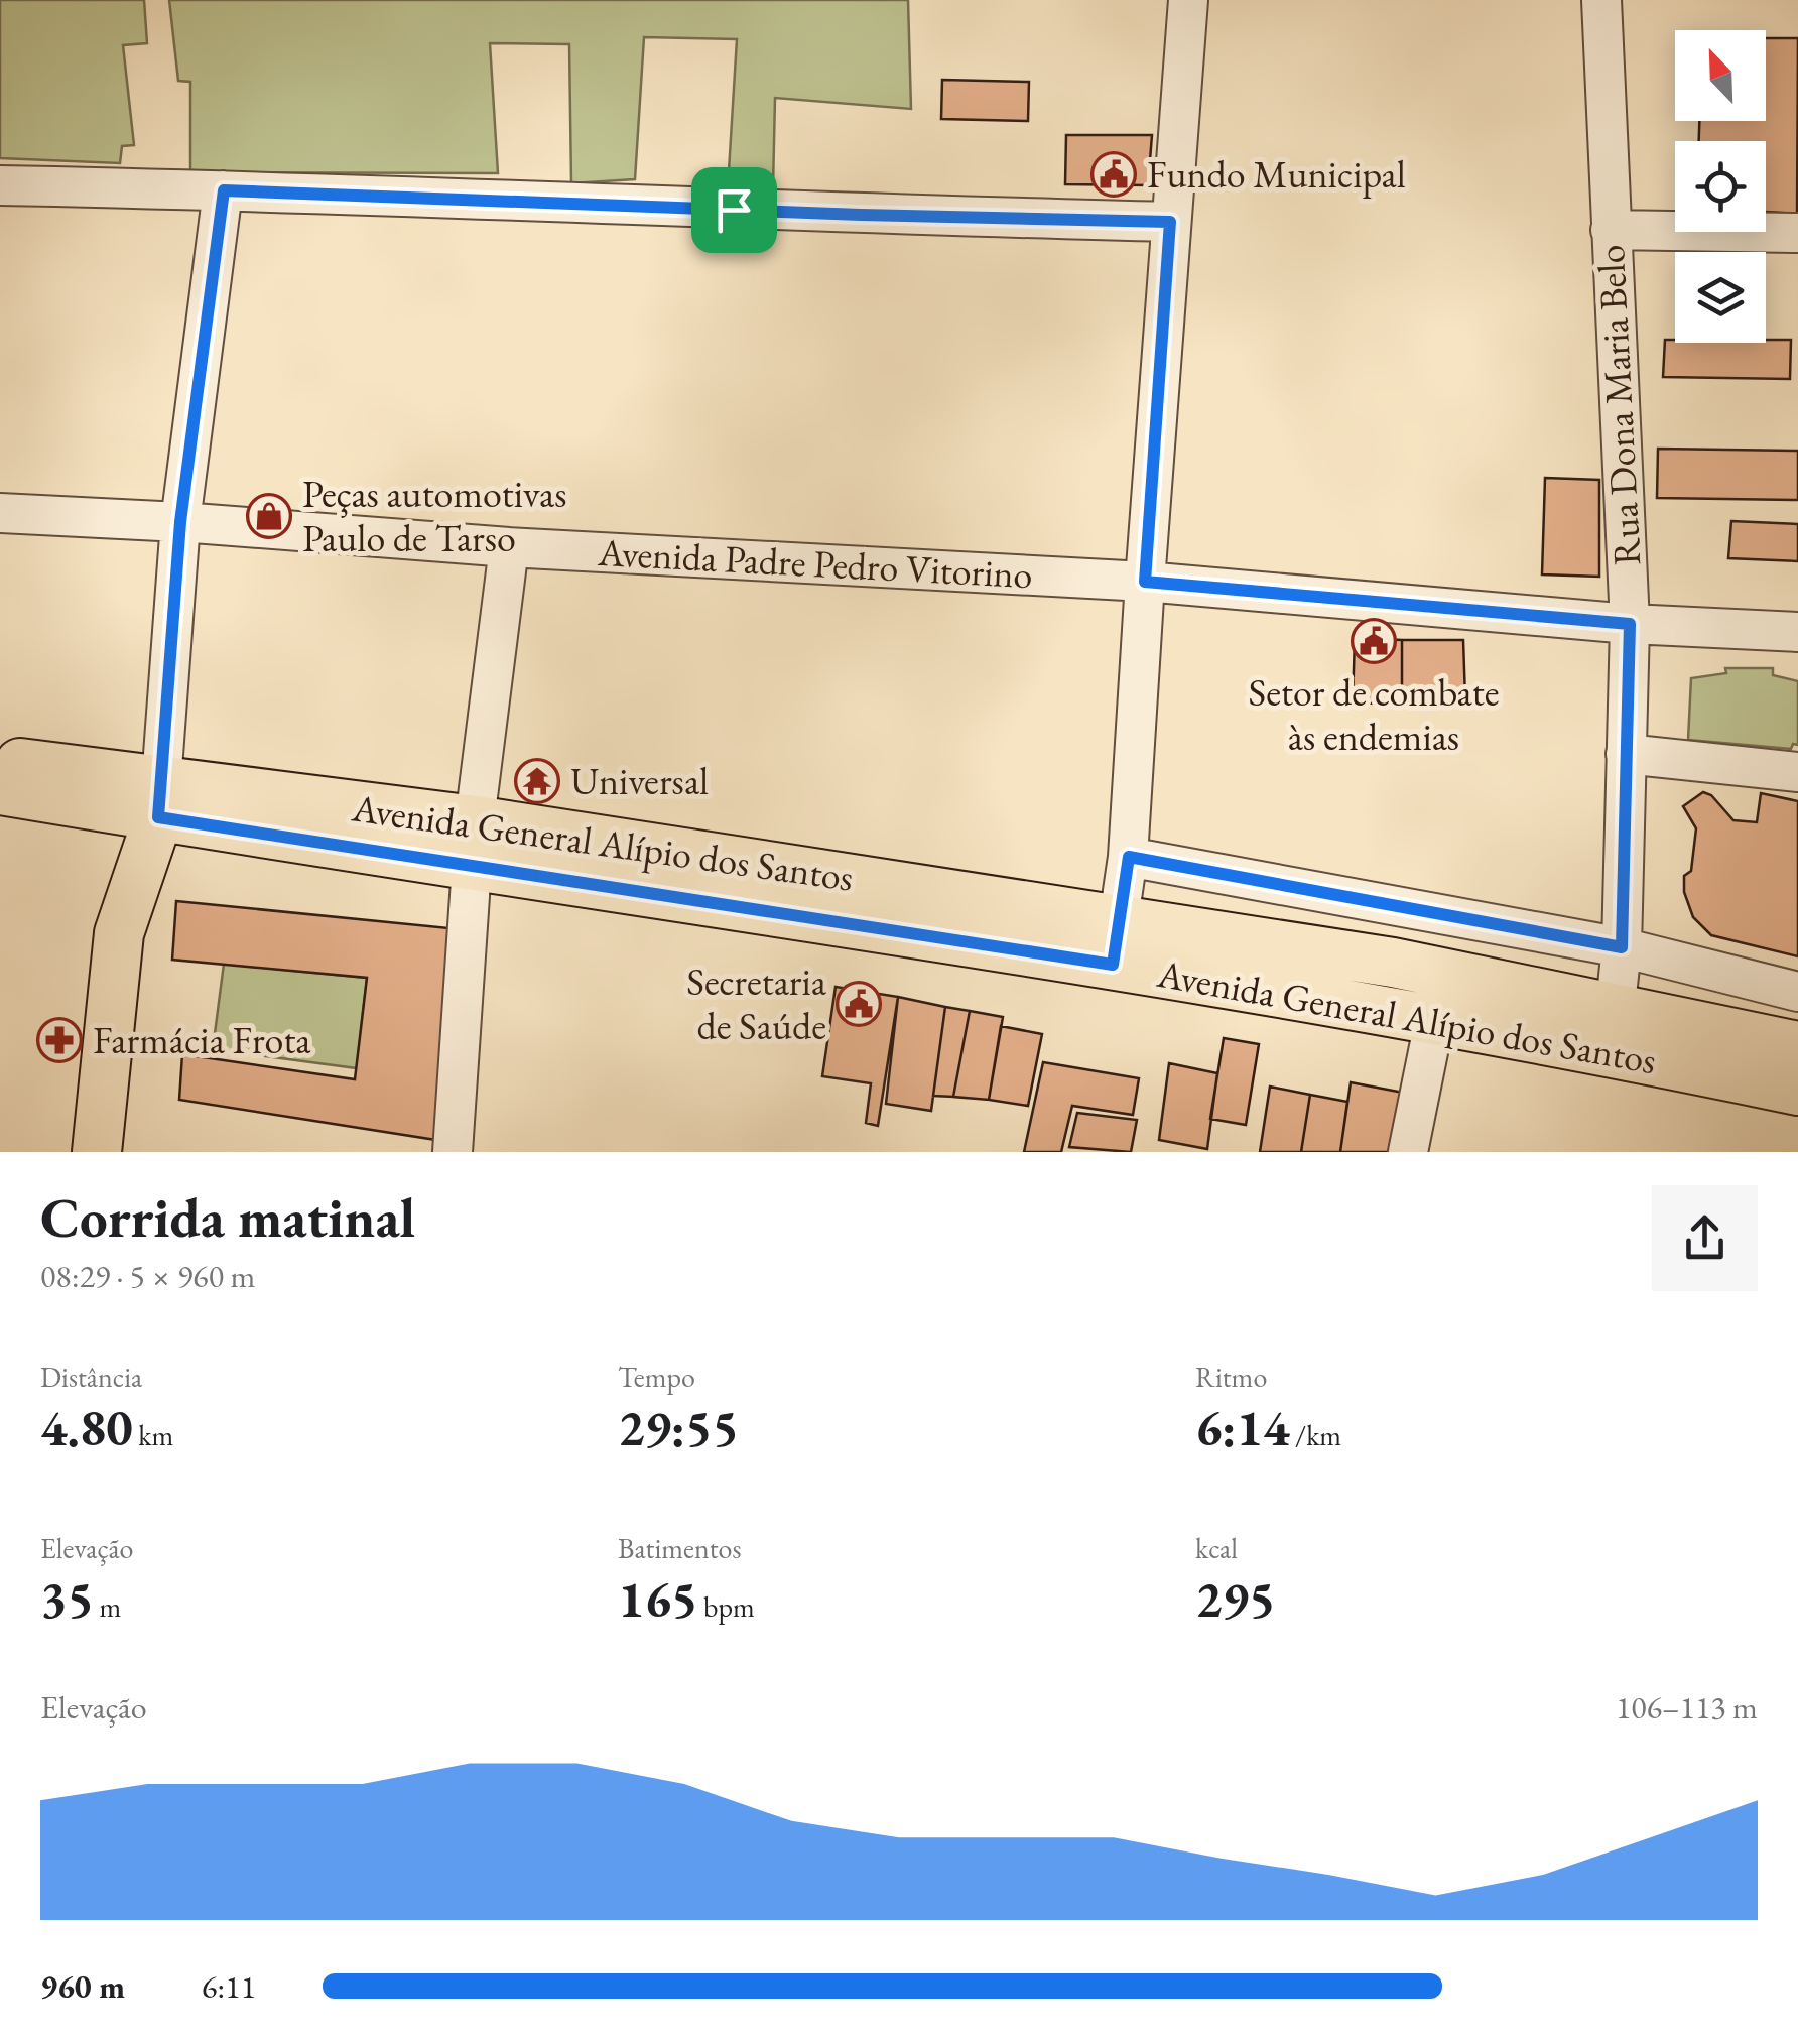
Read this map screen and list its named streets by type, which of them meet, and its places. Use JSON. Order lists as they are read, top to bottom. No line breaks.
{"streets":{"main road":["Avenida General Alípio dos Santos"],"street":["Rua Dona Maria Belo","Avenida Padre Pedro Vitorino"]},"crossings":[["Rua Dona Maria Belo","Avenida Padre Pedro Vitorino"],["Rua Dona Maria Belo","Avenida General Alípio dos Santos"]],"places":{"public building":["Fundo Municipal","Setor de combate às endemias","Secretaria de Saúde"],"shop":["Peças automotivas Paulo de Tarso"],"temple":["Universal"],"pharmacy":["Farmácia Frota"]},"north":"top left","page":{"heading":["Corrida matinal","08:29 · 5 × 960 m"],"stats":[["Distância","4.80 km"],["Tempo","29:55"],["Ritmo","6:14 /km"],["Elevação","35 m"],["Batimentos","165 bpm"],["kcal","295"]],"chart":["Elevação","106–113 m"],"list":[{"name":"960 m","note":"6:11"}]}}
